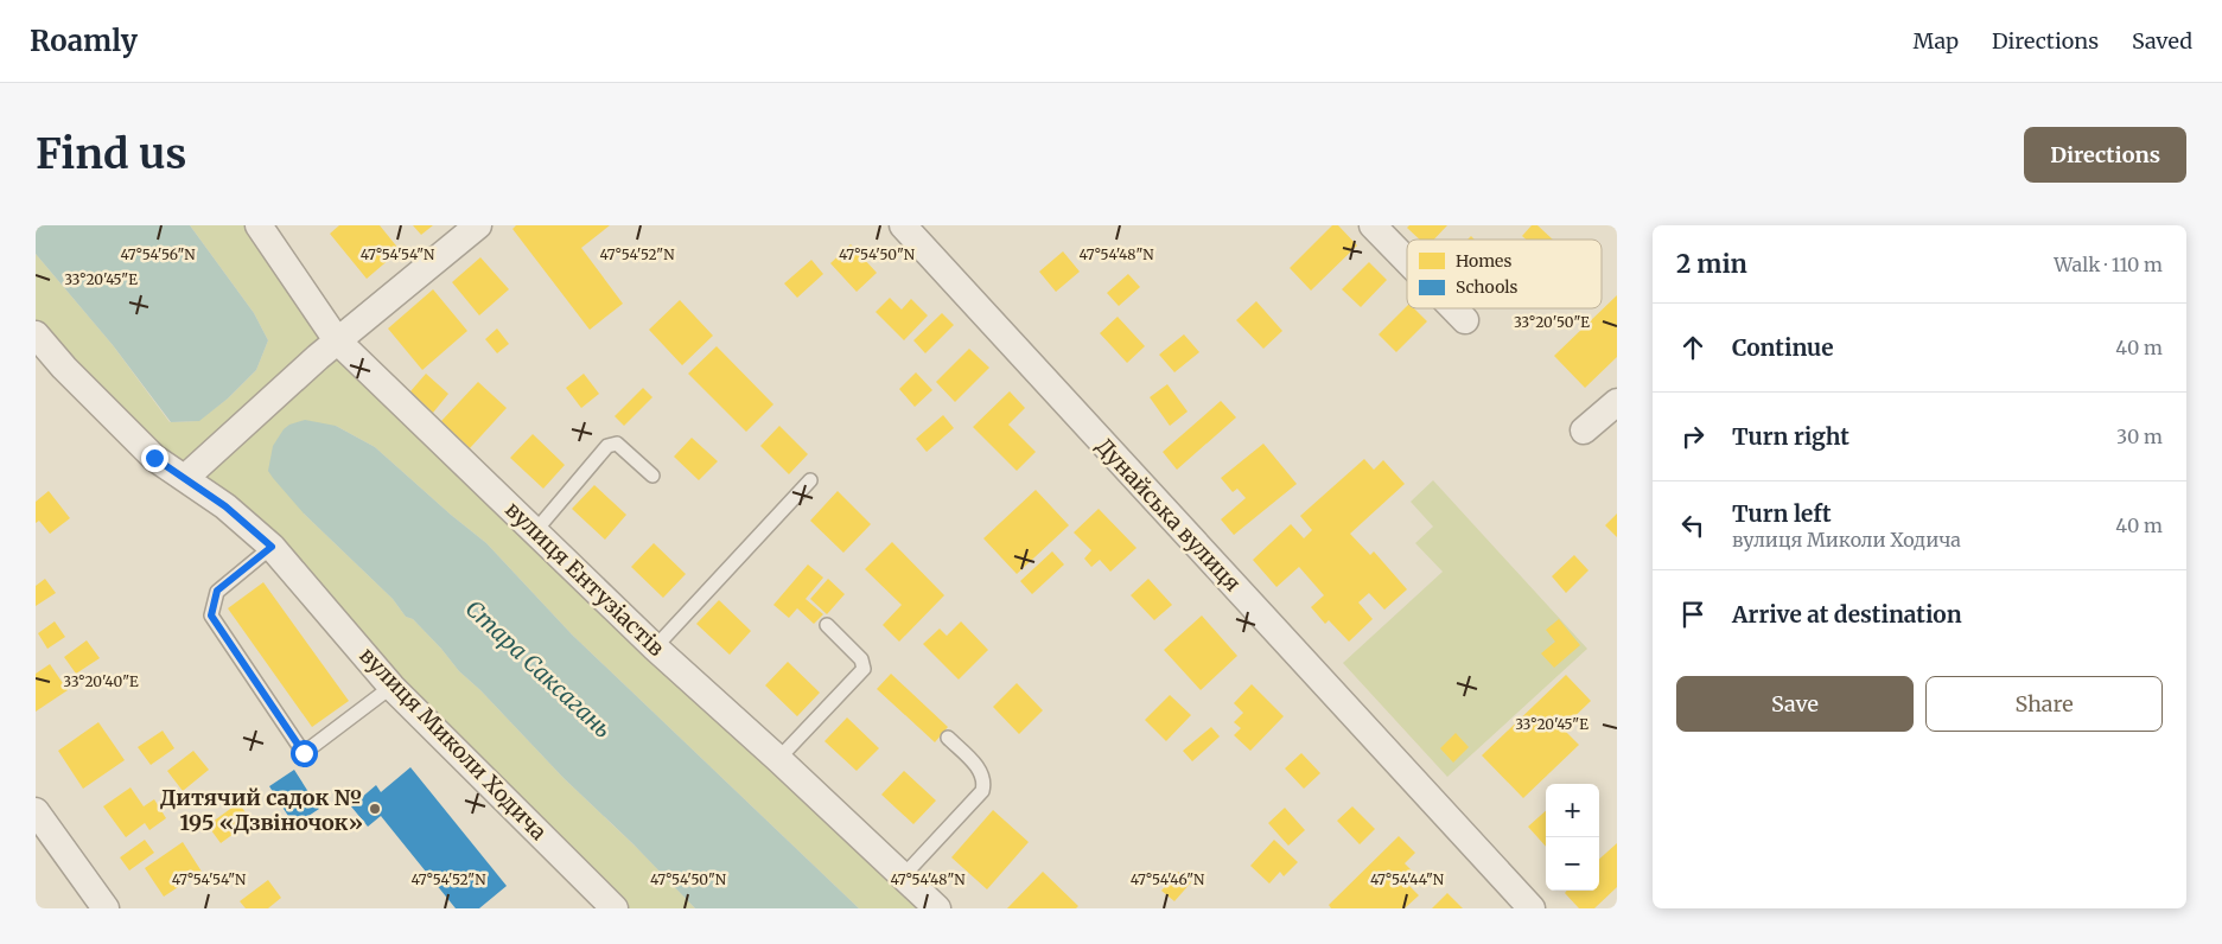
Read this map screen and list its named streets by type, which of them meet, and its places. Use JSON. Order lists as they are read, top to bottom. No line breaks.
{"streets":{"street":["Дунайська вулиця","вулиця Ентузіастів","вулиця Миколи Ходича"]},"water":["Стара Саксагань"],"places":["Дитячий садок № 195 «Дзвіночок»"],"legend":["Homes","Schools"],"page":{"header":"Roamly","nav":["Map","Directions","Saved"],"buttons":["Directions",["Save","Share"]],"title":"Find us","heading":["2 min","Walk · 110 m"],"list":[["Continue","40 m"],["Turn right","30 m"],["Turn left","вулиця Миколи Ходича","40 m"],"Arrive at destination"],"map_buttons":["+","−"]},"coordinates":["47°54'56\"N","47°54'54\"N","47°54'52\"N","47°54'50\"N","47°54'48\"N","33°20'45\"E","33°20'50\"E","33°20'40\"E","47°54'46\"N","47°54'44\"N"]}
